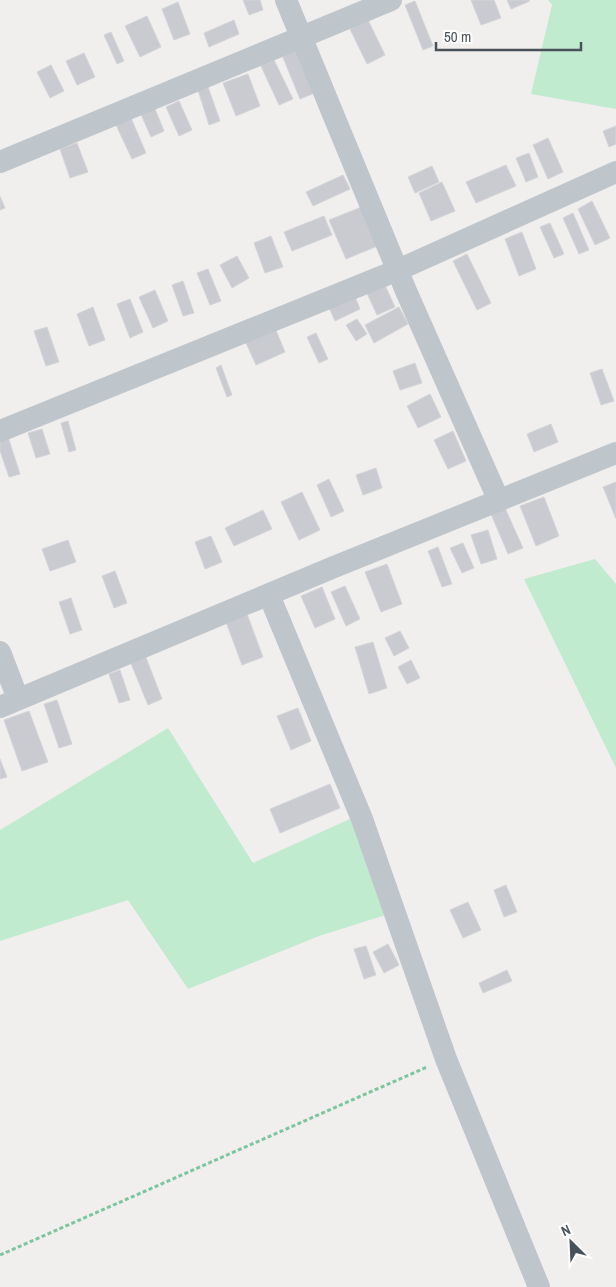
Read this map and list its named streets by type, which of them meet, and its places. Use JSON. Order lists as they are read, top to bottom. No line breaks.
{"scale_bar":"50 m","north":"top left"}
